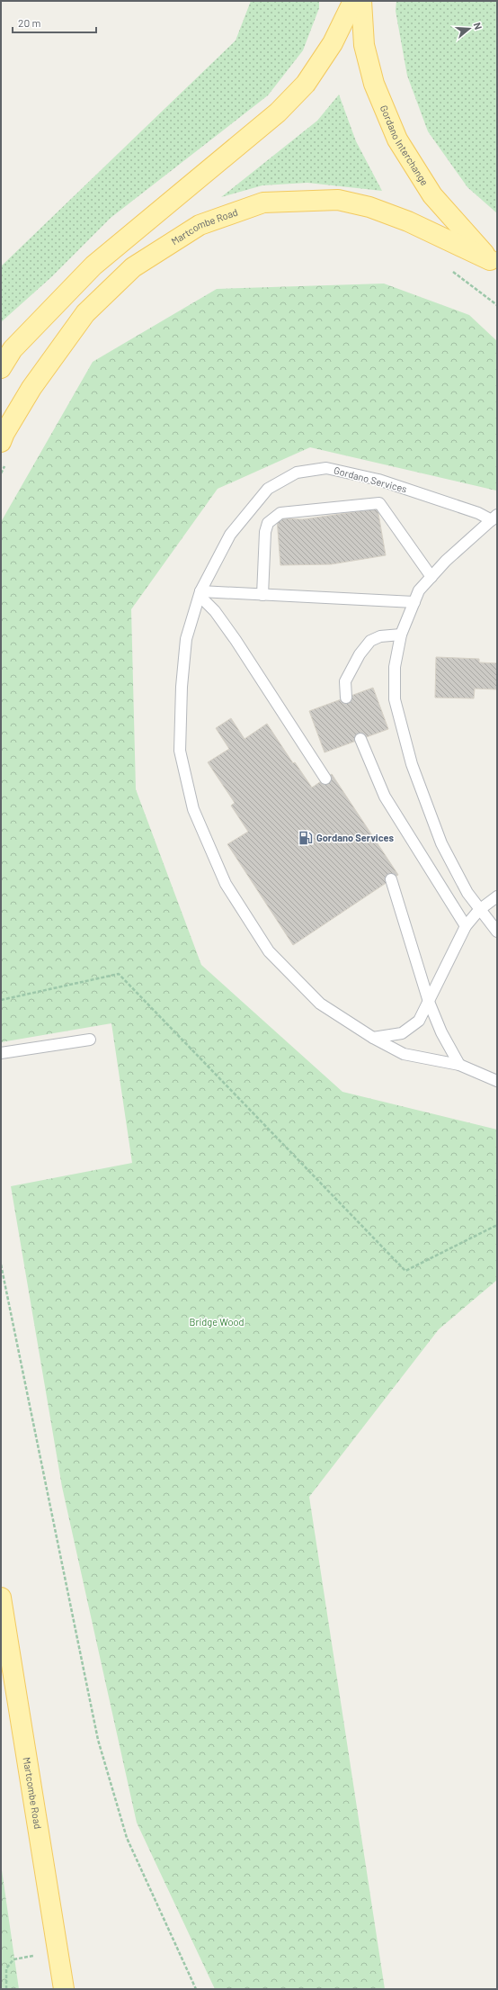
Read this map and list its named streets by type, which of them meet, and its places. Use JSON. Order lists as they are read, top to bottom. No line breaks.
{"streets":{"main road":["Gordano Interchange","Martcombe Road"],"lane":["Gordano Services"]},"crossings":[["Gordano Interchange","Martcombe Road"]],"parks":["Bridge Wood"],"places":{"fuel station":["Gordano Services"]},"scale_bar":"20 m","north":"right"}
